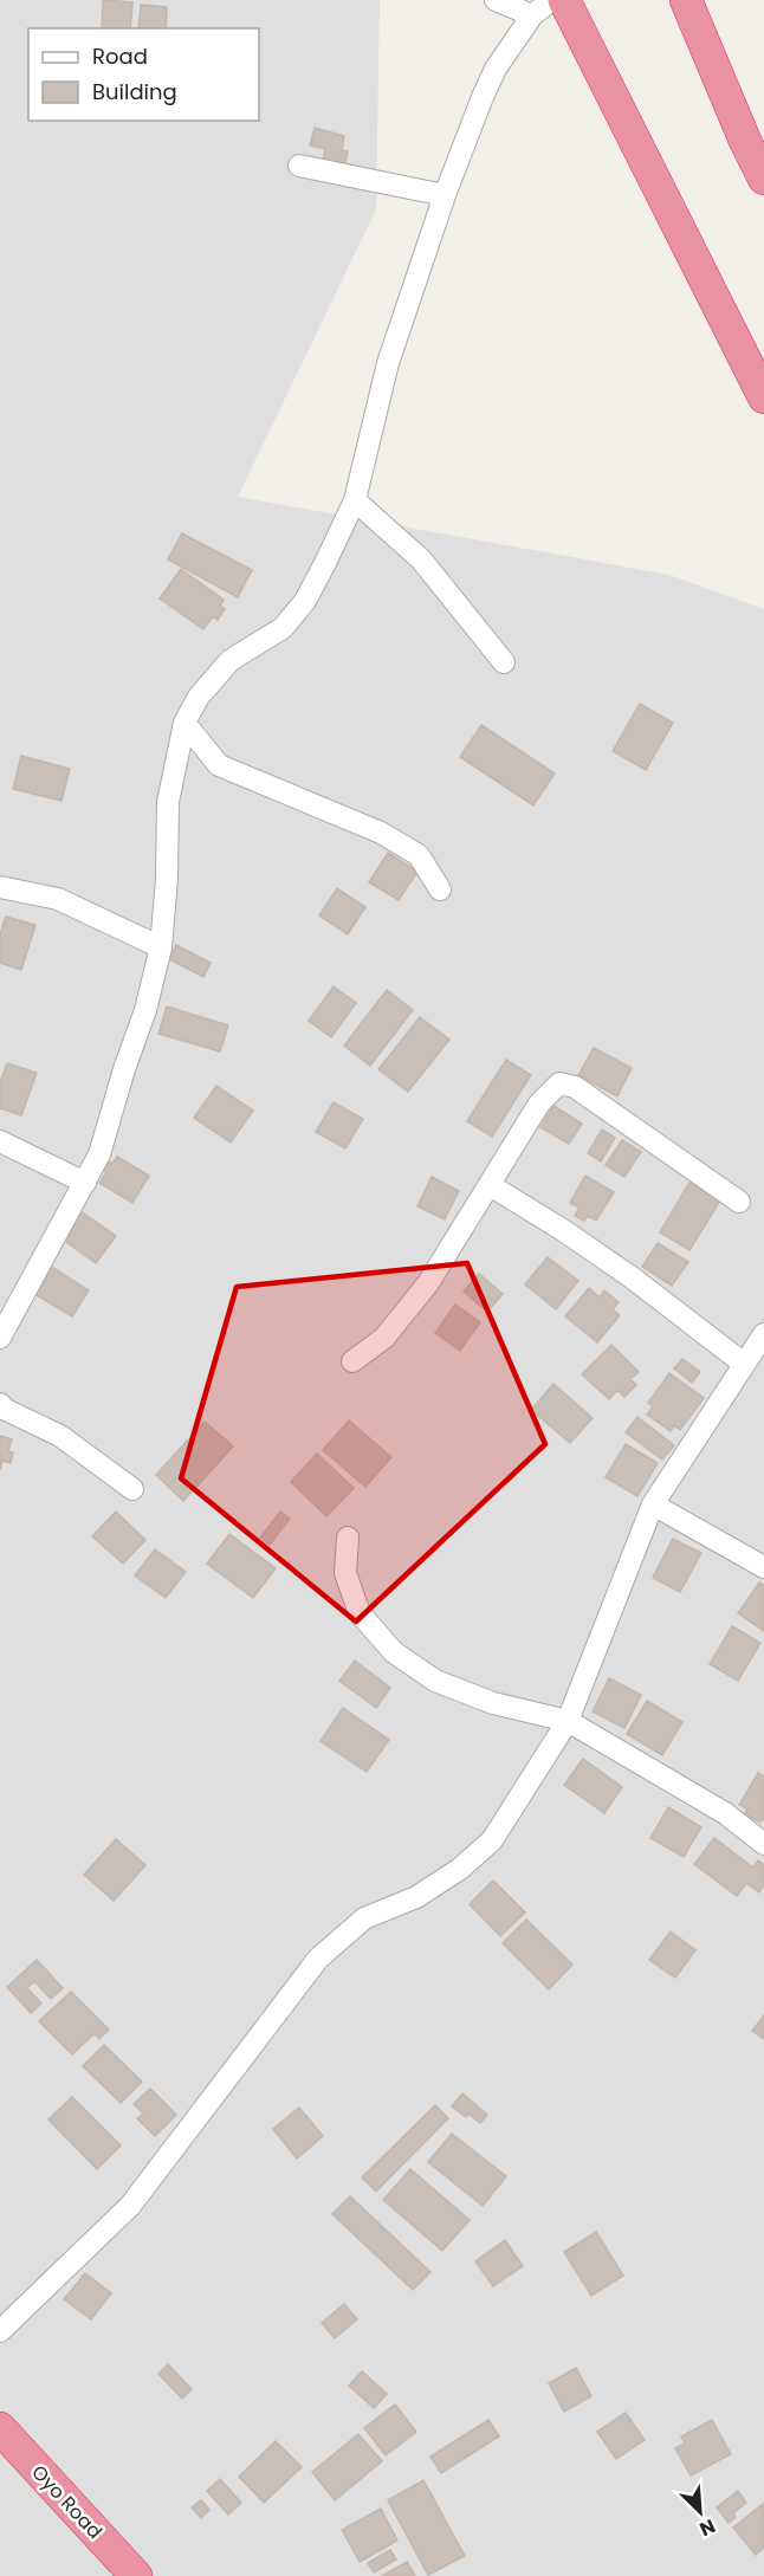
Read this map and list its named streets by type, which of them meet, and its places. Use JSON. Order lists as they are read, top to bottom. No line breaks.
{"streets":{"highway":["Oyo Road"]},"legend":["Road","Building"],"north":"bottom right"}
